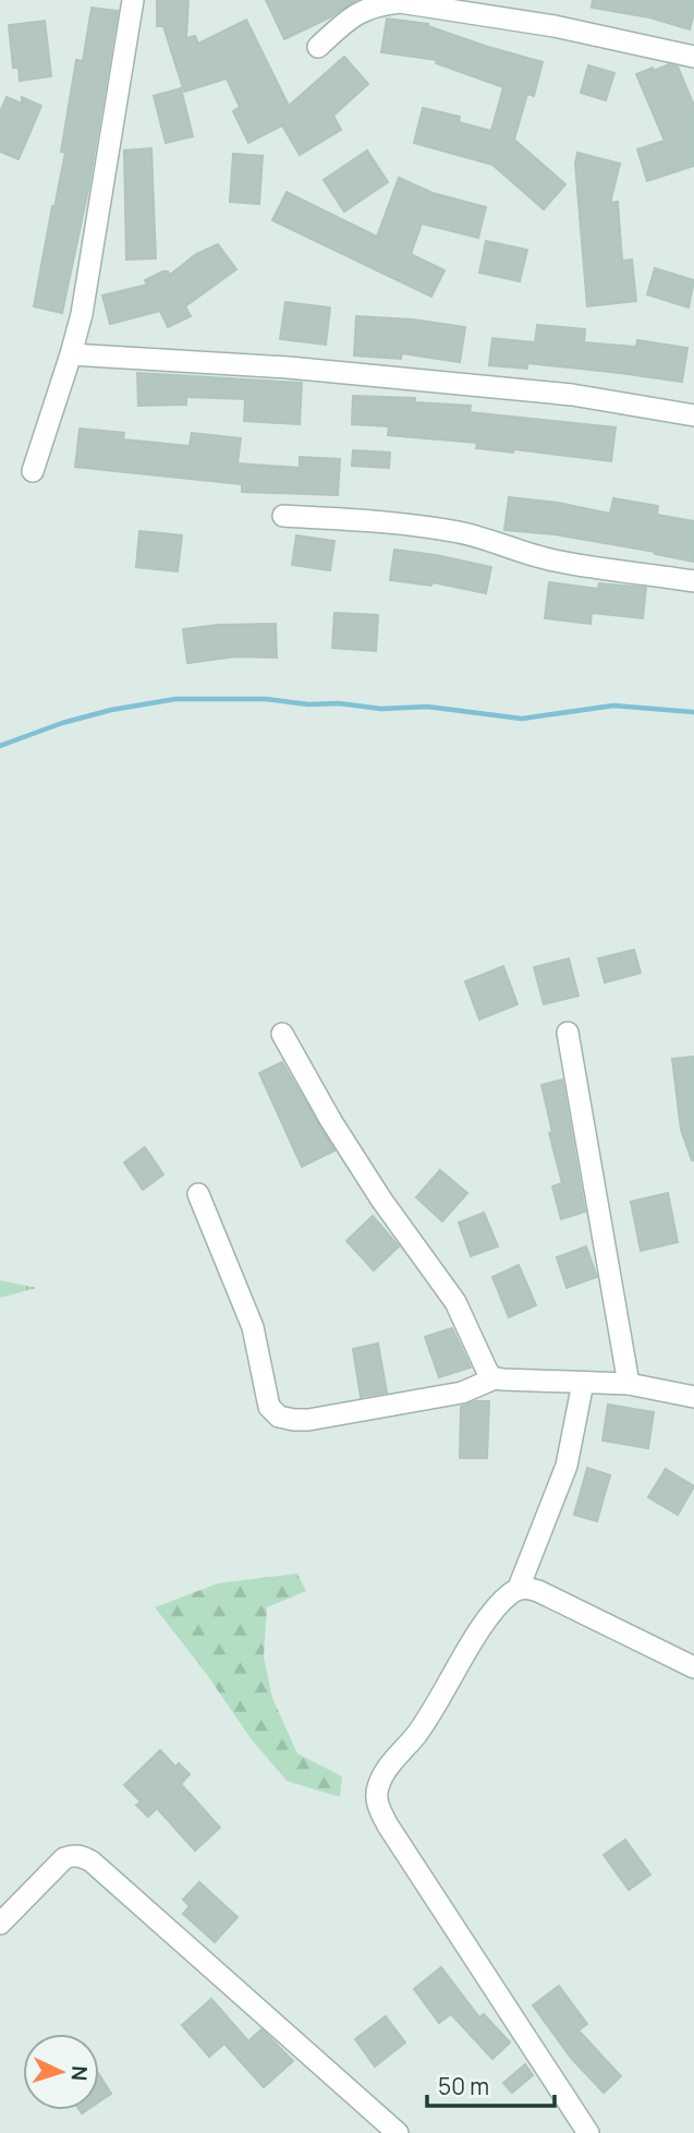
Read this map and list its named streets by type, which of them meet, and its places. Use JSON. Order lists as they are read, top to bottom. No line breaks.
{"scale_bar":"50 m","north":"right"}
